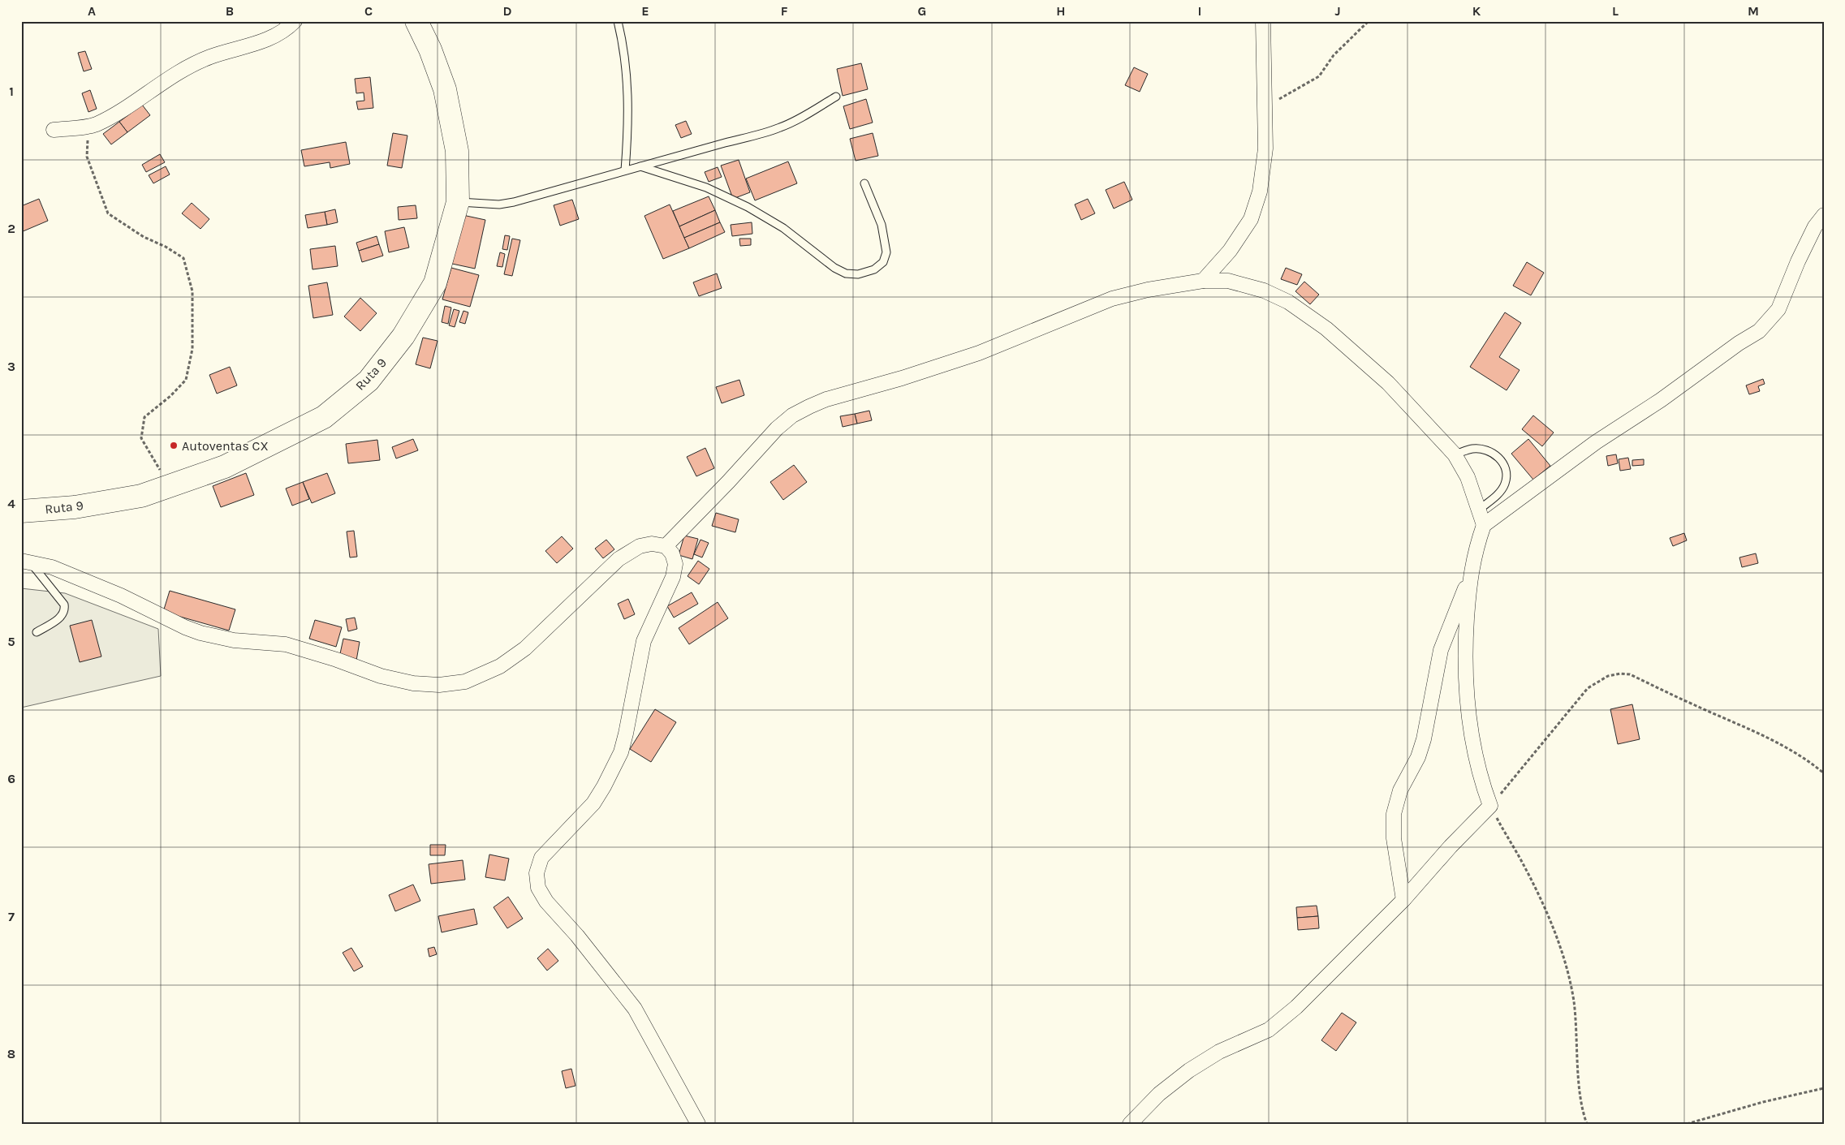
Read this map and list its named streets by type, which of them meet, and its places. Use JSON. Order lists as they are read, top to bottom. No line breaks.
{"streets":{"main road":["Ruta 9"]},"places":["Autoventas CX"],"grid":{"columns":["A","B","C","D","E","F","G","H","I","J","K","L","M"],"rows":["1","2","3","4","5","6","7","8"]}}
